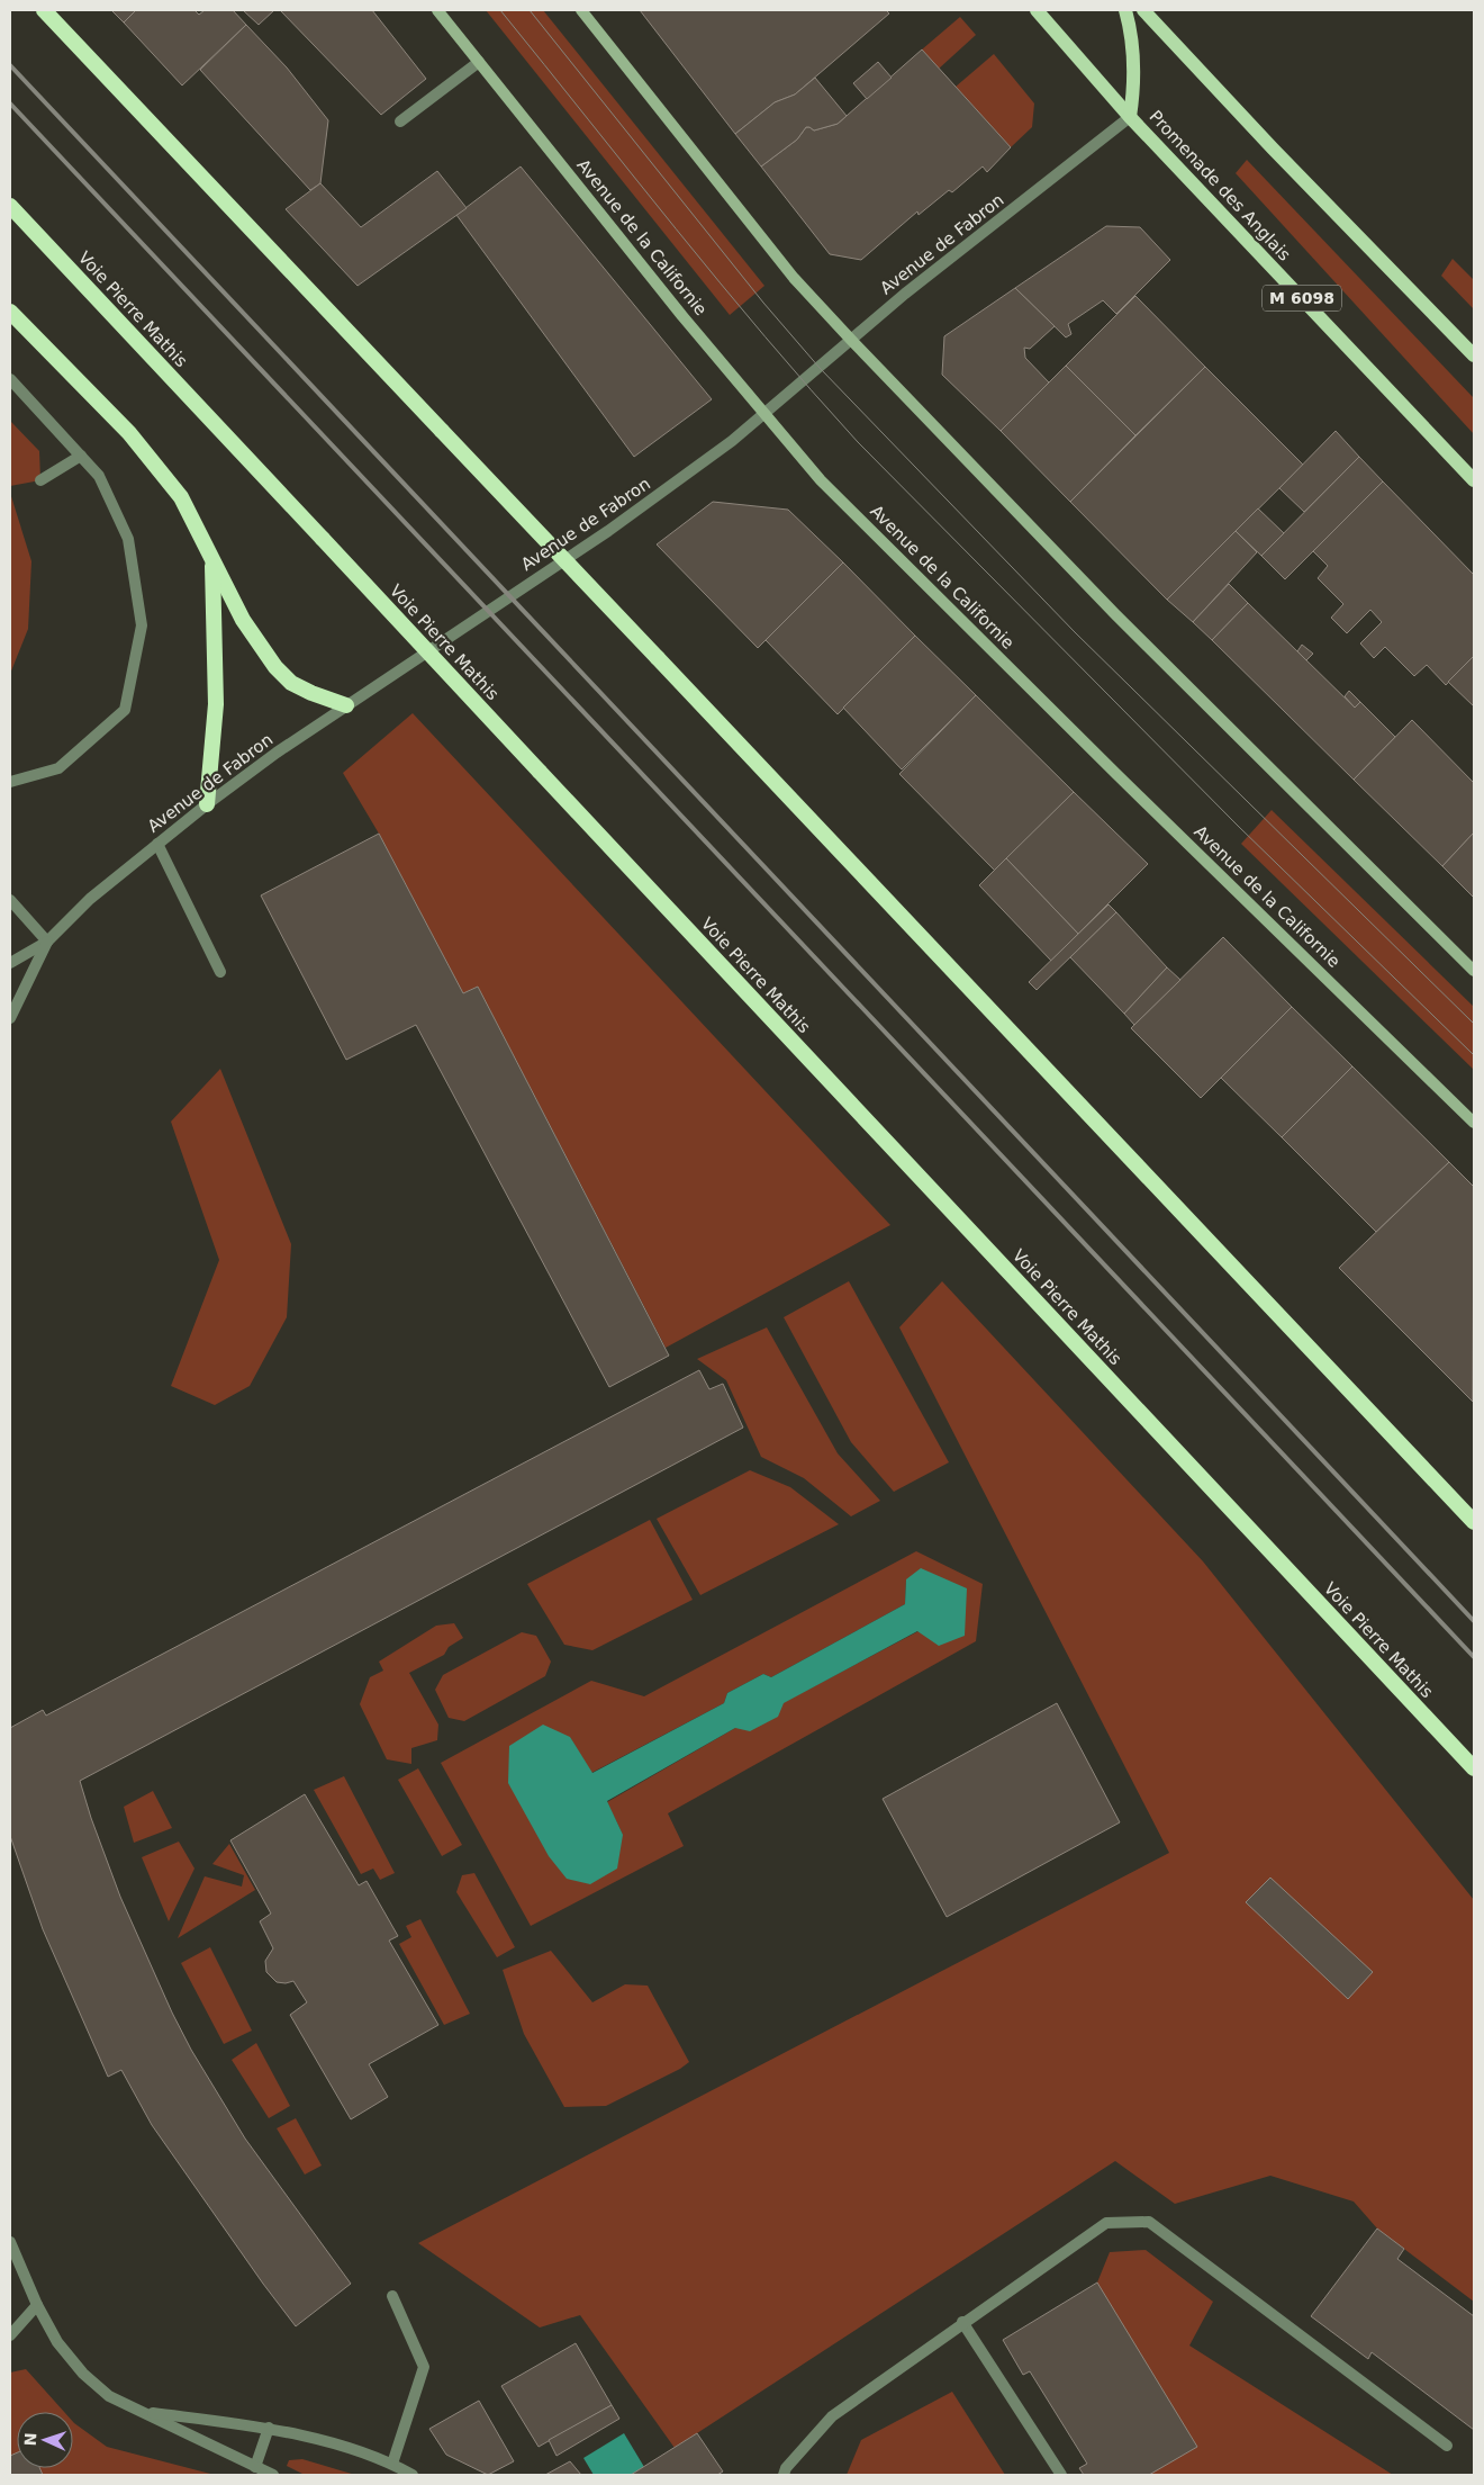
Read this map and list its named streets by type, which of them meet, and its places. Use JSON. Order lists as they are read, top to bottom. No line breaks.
{"streets":{"highway":["Voie Pierre Mathis"],"main road":["Promenade des Anglais","Avenue de la Californie","M 6098"],"street":["Avenue de Fabron"]},"crossings":[["Promenade des Anglais","Avenue de Fabron"],["Avenue de la Californie","Avenue de Fabron"]],"north":"left"}
